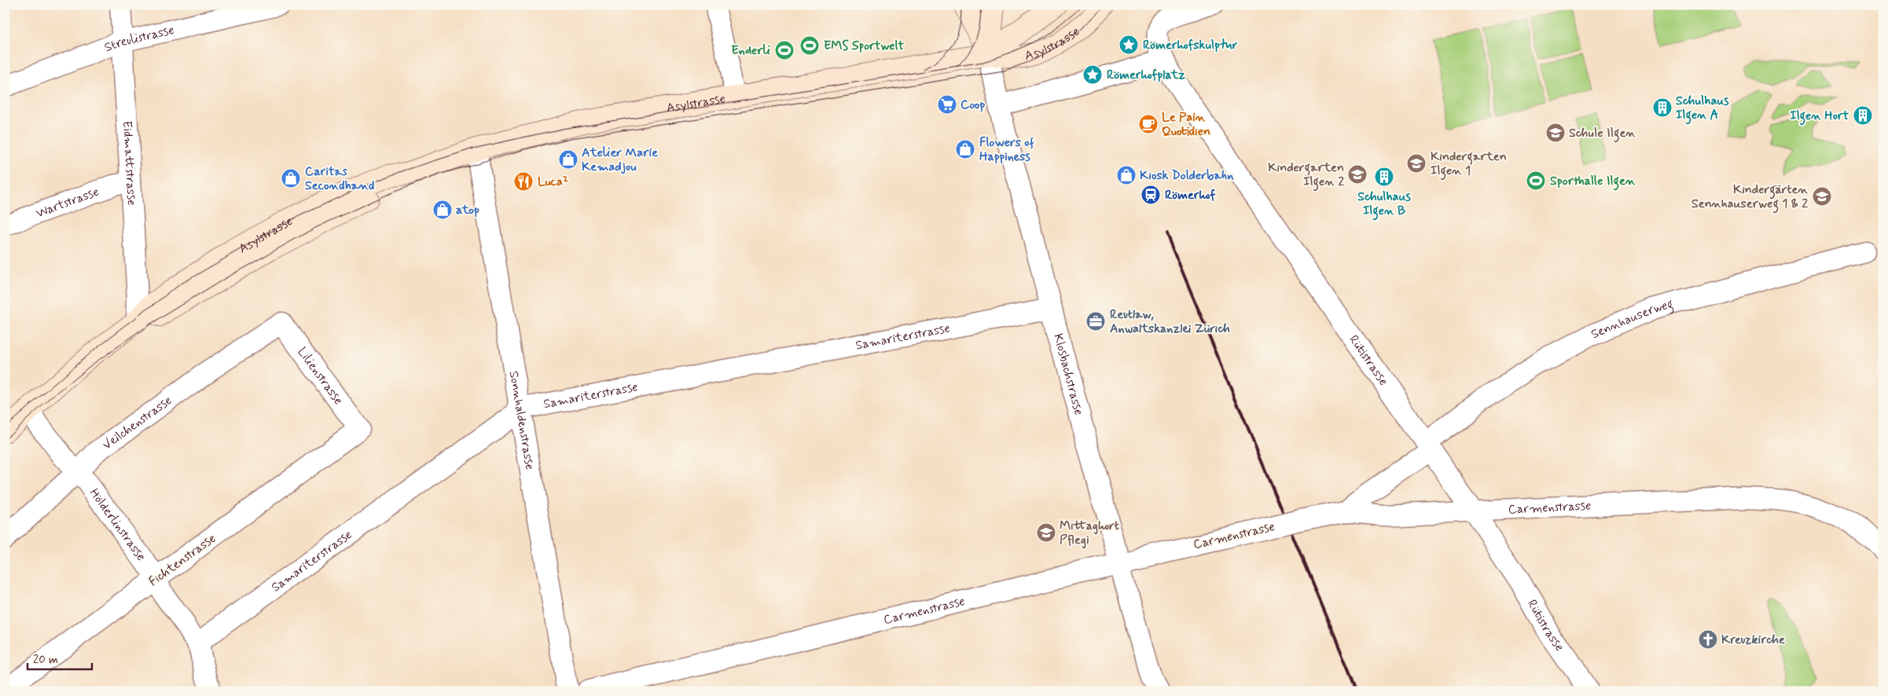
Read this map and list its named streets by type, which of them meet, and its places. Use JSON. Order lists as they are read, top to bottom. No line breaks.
{"streets":{"main road":["Asylstrasse","Klosbachstrasse"],"street":["Streulistrasse","Eidmattstrasse","Wartstrasse","Sennhauserweg","Samariterstrasse","Rütistrasse","Lilienstrasse","Sonnhaldenstrasse","Veilchenstrasse","Carmenstrasse","Hölderlinstrasse","Fichtenstrasse"]},"crossings":[["Streulistrasse","Eidmattstrasse"],["Asylstrasse","Eidmattstrasse"],["Asylstrasse","Klosbachstrasse"],["Asylstrasse","Sonnhaldenstrasse"],["Asylstrasse","Hölderlinstrasse"],["Eidmattstrasse","Wartstrasse"],["Sennhauserweg","Rütistrasse"],["Sennhauserweg","Carmenstrasse"],["Samariterstrasse","Klosbachstrasse"],["Samariterstrasse","Sonnhaldenstrasse"],["Samariterstrasse","Hölderlinstrasse"],["Rütistrasse","Carmenstrasse"],["Klosbachstrasse","Carmenstrasse"],["Lilienstrasse","Veilchenstrasse"],["Lilienstrasse","Fichtenstrasse"],["Veilchenstrasse","Hölderlinstrasse"],["Hölderlinstrasse","Fichtenstrasse"]],"places":{"place":["Römerhofskulptur","Römerhofplatz"],"sports":["EMS Sportwelt","Enderli","Sporthalle Ilgen"],"supermarket":["Coop"],"building":["Schulhaus Ilgen A","Ilgen Hort","Schulhaus Ilgen B"],"cafe":["Le Pain Quotidien"],"school or university":["Schule Ilgen","Kindergarten Ilgen 1","Kindergarten Ilgen 2","Kindergärten Sennhauserweg 1 & 2","Mittaghort Pflegi"],"shop":["Flowers of Happiness","Atelier Marie Kemadjou","Kiosk Dolderbahn","Caritas Secondhand","atop"],"restaurant":["Luca²"],"station":["Römerhof"],"office":["Reutlaw, Anwaltskanzlei Zürich"],"church":["Kreuzkirche"]},"scale_bar":"20 m"}
